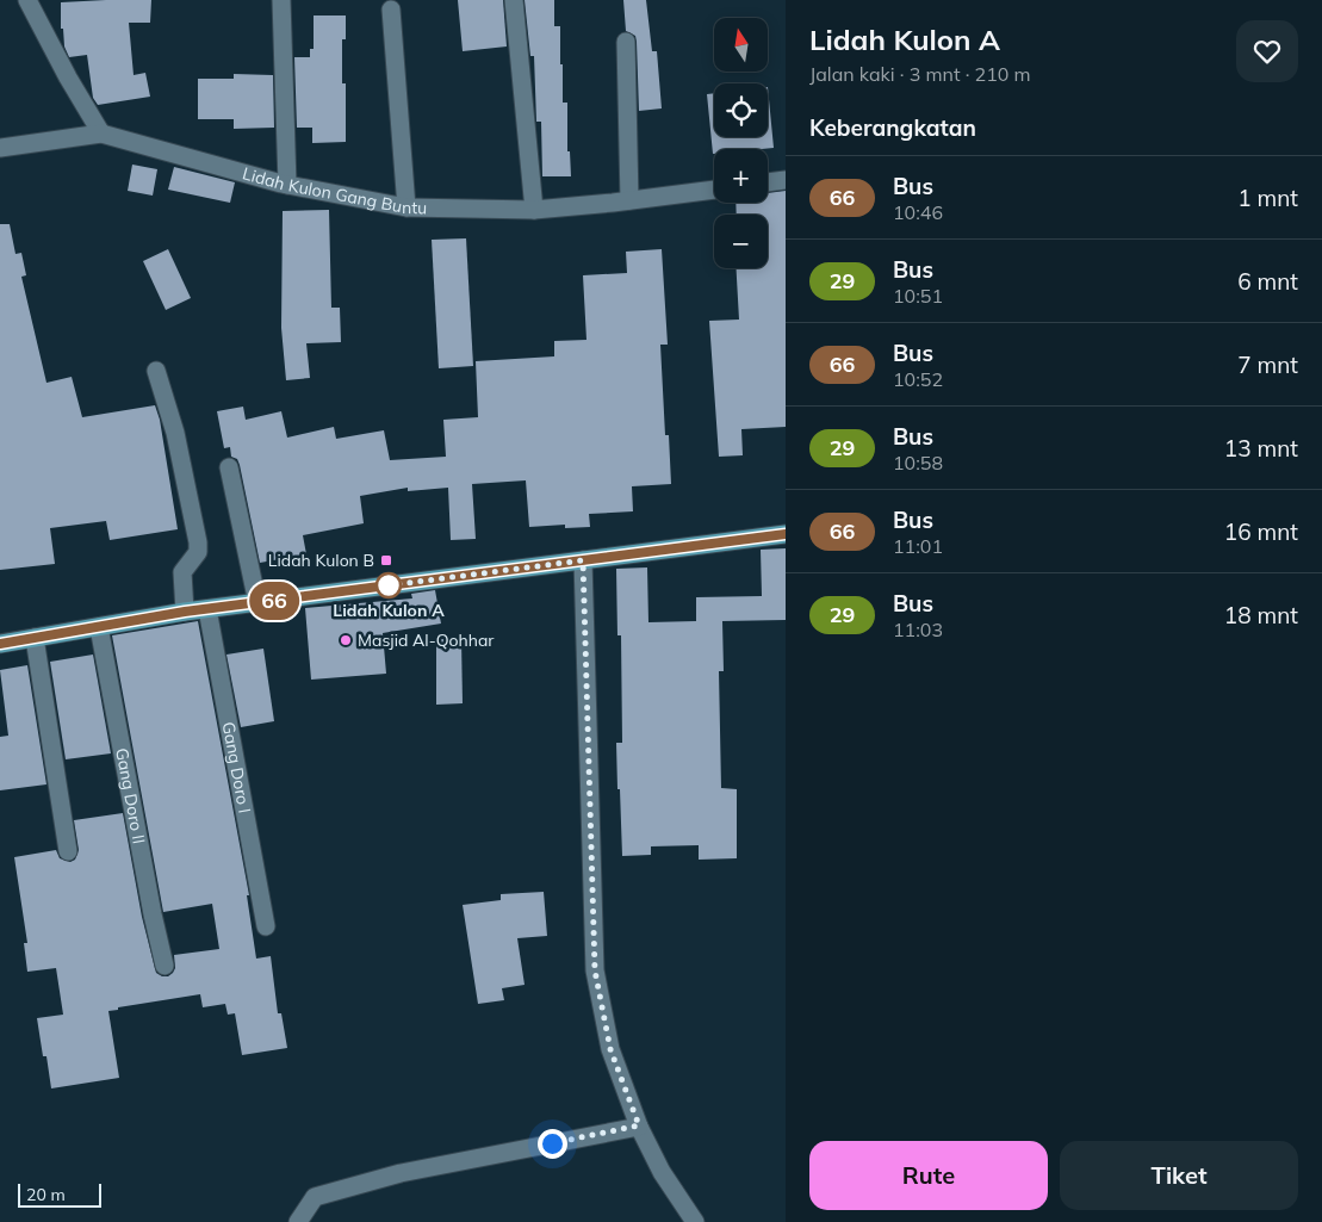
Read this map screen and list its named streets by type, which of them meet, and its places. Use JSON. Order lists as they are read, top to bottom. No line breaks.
{"streets":{"street":["Lidah Kulon Gang Buntu","Gang Doro I","Gang Doro II"]},"places":{"transit":["Lidah Kulon B"],"other":["Lidah Kulon A","Masjid Al-Qohhar"]},"lines":["bus line 66"],"scale_bar":"20 m","north":"top","page":{"on_map":"66","heading":[["Lidah Kulon A","Jalan kaki · 3 mnt · 210 m"],"Keberangkatan"],"map_buttons":["+","−"],"list":[{"mark":"66","name":"Bus","note":"10:46","value":"1 mnt"},{"mark":"29","name":"Bus","note":"10:51","value":"6 mnt"},{"mark":"66","name":"Bus","note":"10:52","value":"7 mnt"},{"mark":"29","name":"Bus","note":"10:58","value":"13 mnt"},{"mark":"66","name":"Bus","note":"11:01","value":"16 mnt"},{"mark":"29","name":"Bus","note":"11:03","value":"18 mnt"}],"buttons":["Rute","Tiket"],"scale":"20 m"}}
